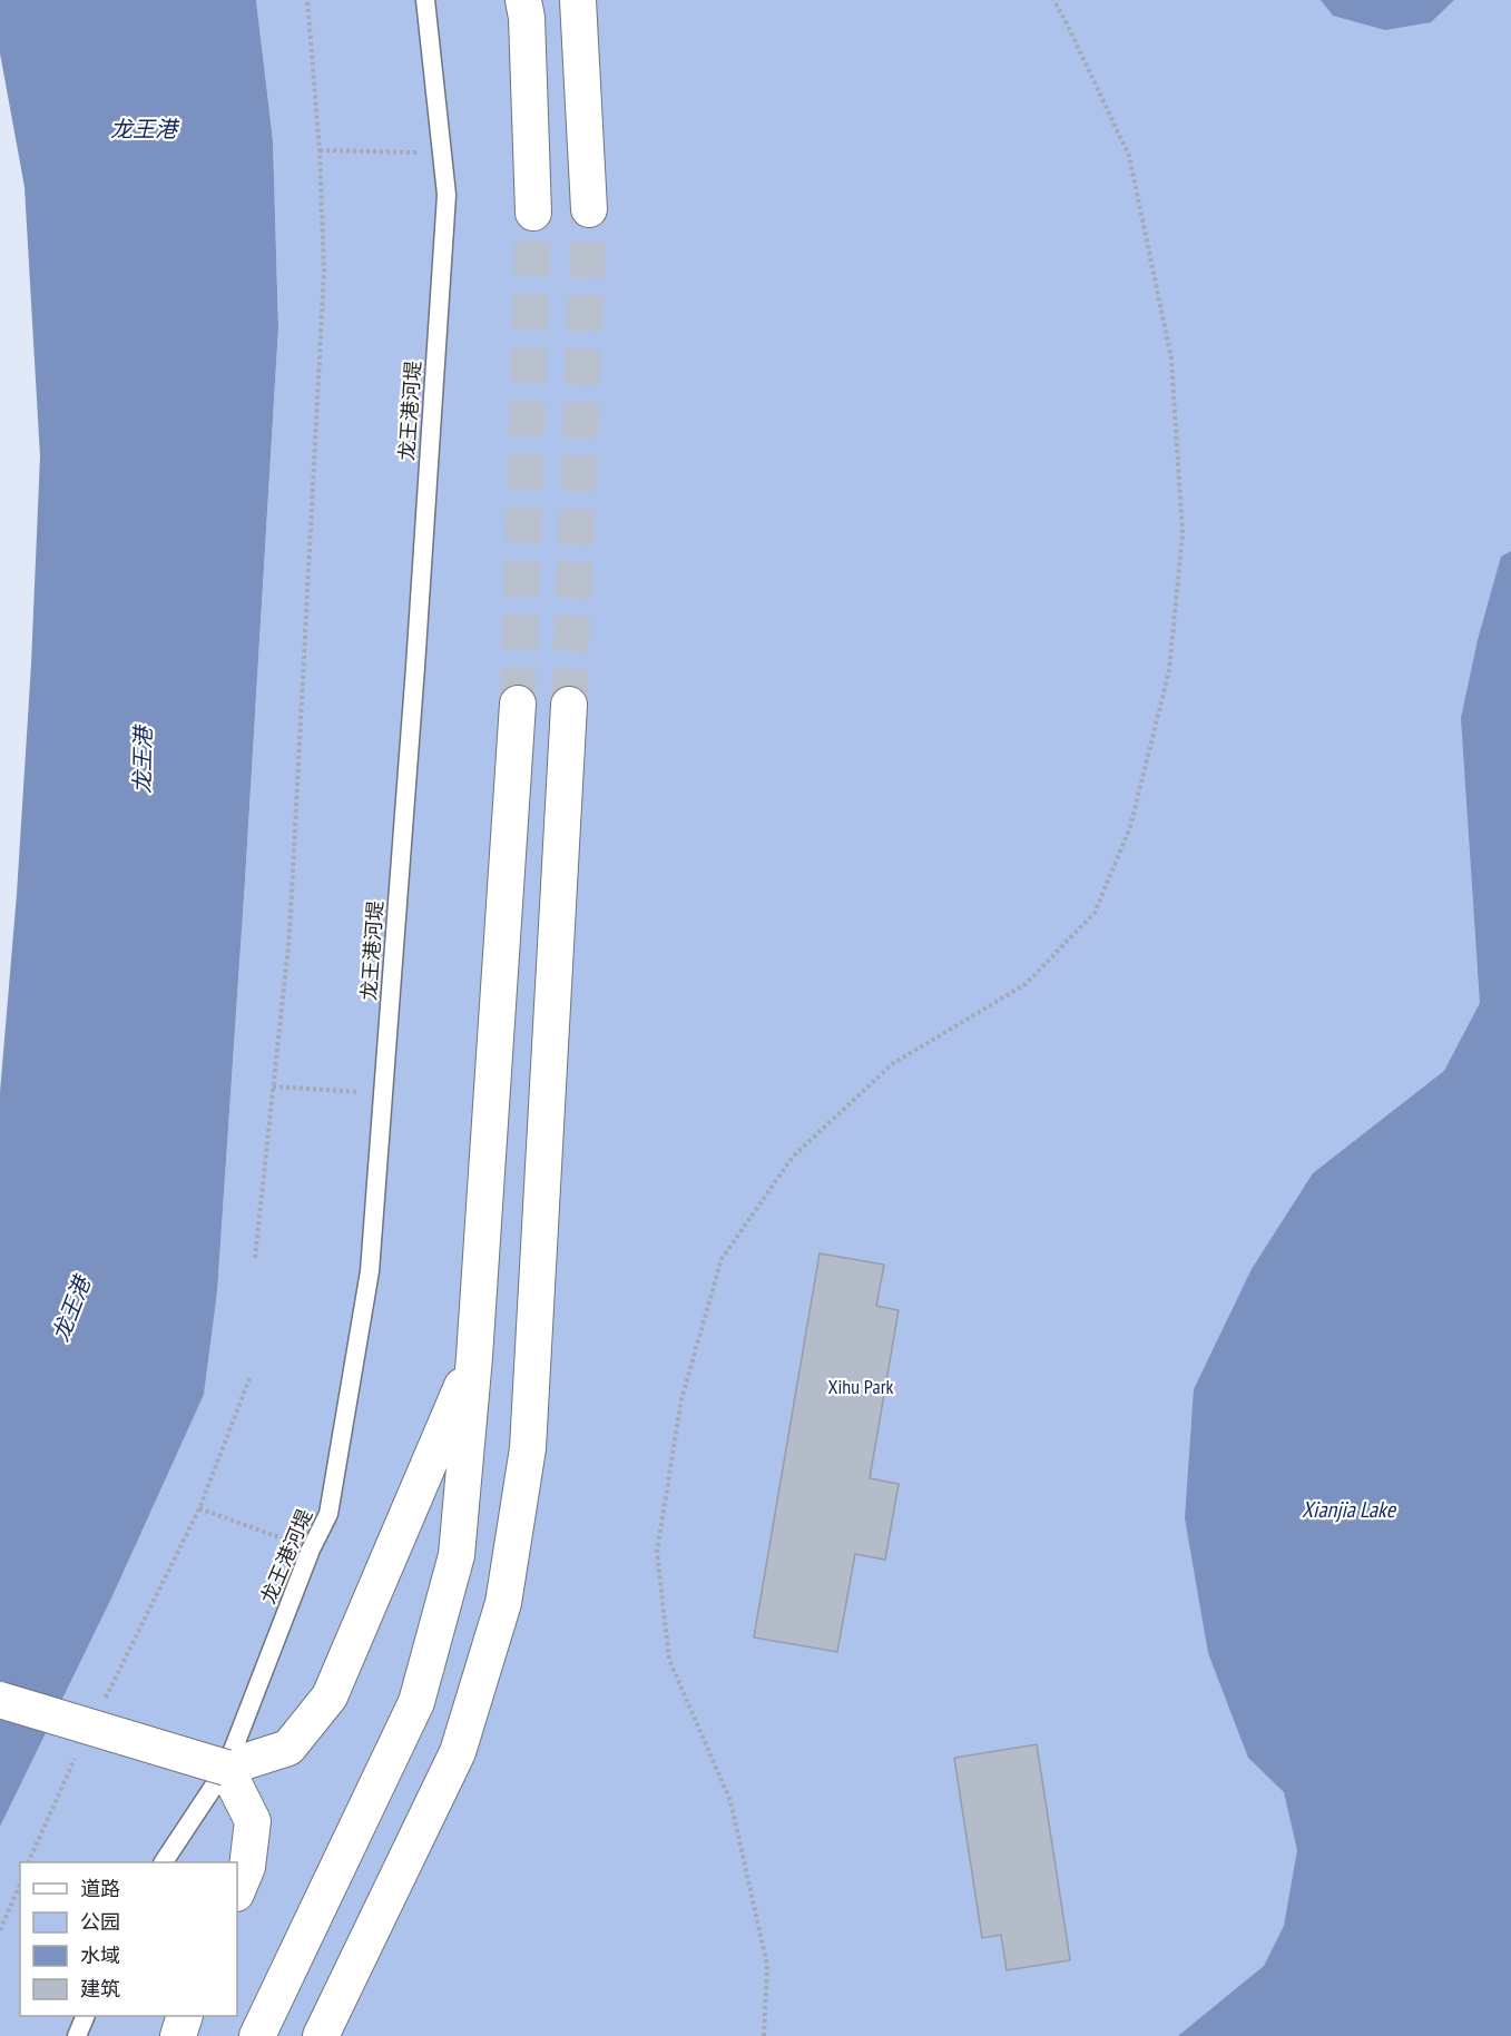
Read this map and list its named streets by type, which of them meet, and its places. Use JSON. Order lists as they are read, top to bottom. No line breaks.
{"streets":{"lane":["龙王港河堤"]},"water":["龙王港","Xianjia Lake"],"parks":["Xihu Park"],"legend":["道路","公园","水域","建筑"]}
